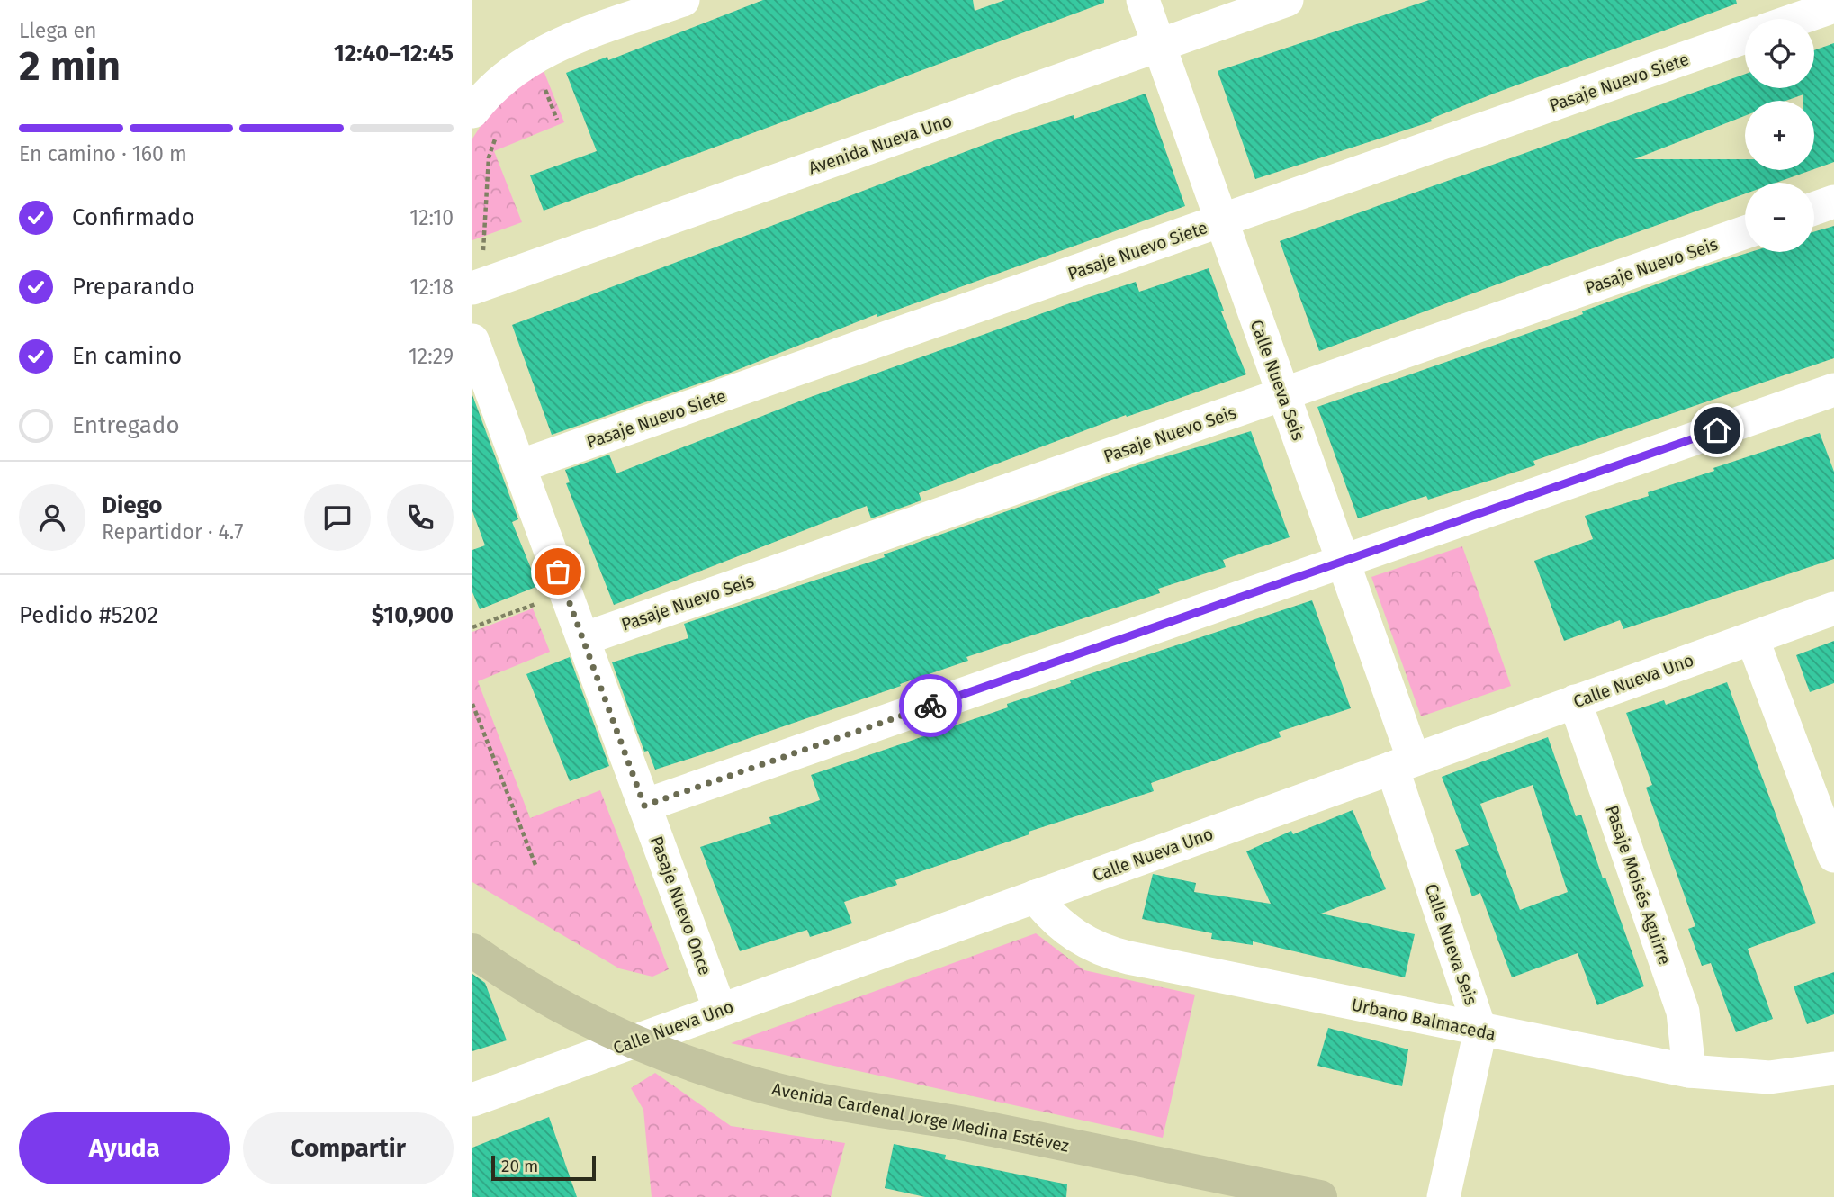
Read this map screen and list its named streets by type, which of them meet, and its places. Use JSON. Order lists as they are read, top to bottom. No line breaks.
{"streets":{"street":["Pasaje Nuevo Siete","Avenida Nueva Uno","Pasaje Nuevo Seis","Calle Nueva Seis","Calle Nueva Uno","Pasaje Moisés Aguirre","Pasaje Nuevo Once","Urbano Balmaceda","Avenida Cardenal Jorge Medina Estévez"]},"crossings":[["Pasaje Nuevo Siete","Calle Nueva Seis"],["Pasaje Nuevo Siete","Pasaje Nuevo Once"],["Avenida Nueva Uno","Calle Nueva Seis"],["Pasaje Nuevo Seis","Calle Nueva Seis"],["Pasaje Nuevo Seis","Pasaje Nuevo Once"],["Calle Nueva Seis","Calle Nueva Uno"],["Calle Nueva Seis","Urbano Balmaceda"],["Calle Nueva Uno","Pasaje Moisés Aguirre"],["Calle Nueva Uno","Pasaje Nuevo Once"],["Calle Nueva Uno","Urbano Balmaceda"],["Calle Nueva Uno","Avenida Cardenal Jorge Medina Estévez"],["Pasaje Moisés Aguirre","Urbano Balmaceda"]],"scale_bar":"20 m","page":{"heading":["2 min","Llega en","12:40–12:45"],"panel":["Diego","Repartidor · 4.7","Pedido #5202","$10,900"],"map_buttons":["+","−"],"bar":"En camino · 160 m","list":[["Confirmado","12:10"],["Preparando","12:18"],["En camino","12:29"],"Entregado"],"buttons":["Ayuda","Compartir"],"scale":"20 m"}}
